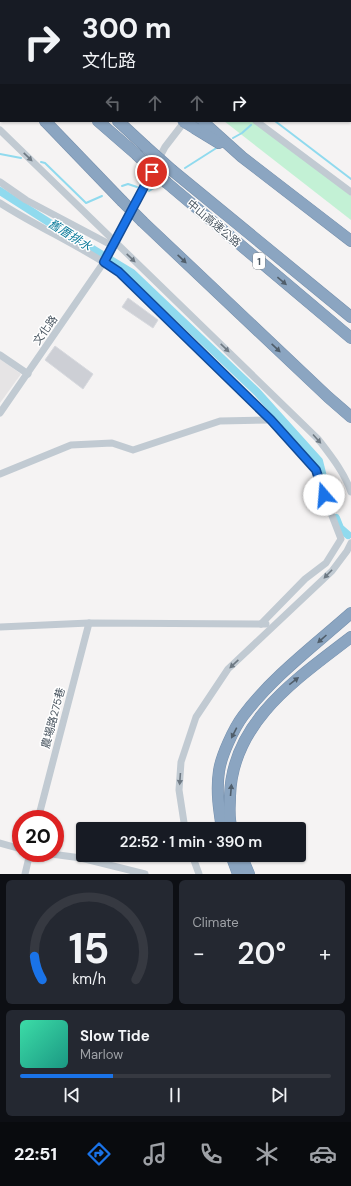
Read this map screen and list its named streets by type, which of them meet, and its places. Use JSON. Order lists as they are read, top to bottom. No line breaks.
{"streets":{"highway":["中山高速公路","1"],"street":["文化路","農場路275巷"]},"water":["舊厝排水"],"page":{"turn":["300 m","文化路"],"limit":"20","trip":"22:52 · 1 min · 390 m","tile":"Climate","heat":["−","20°","+"],"song":["Slow Tide","Marlow"],"tabs":"22:51","gauge":["15","km/h"]}}
